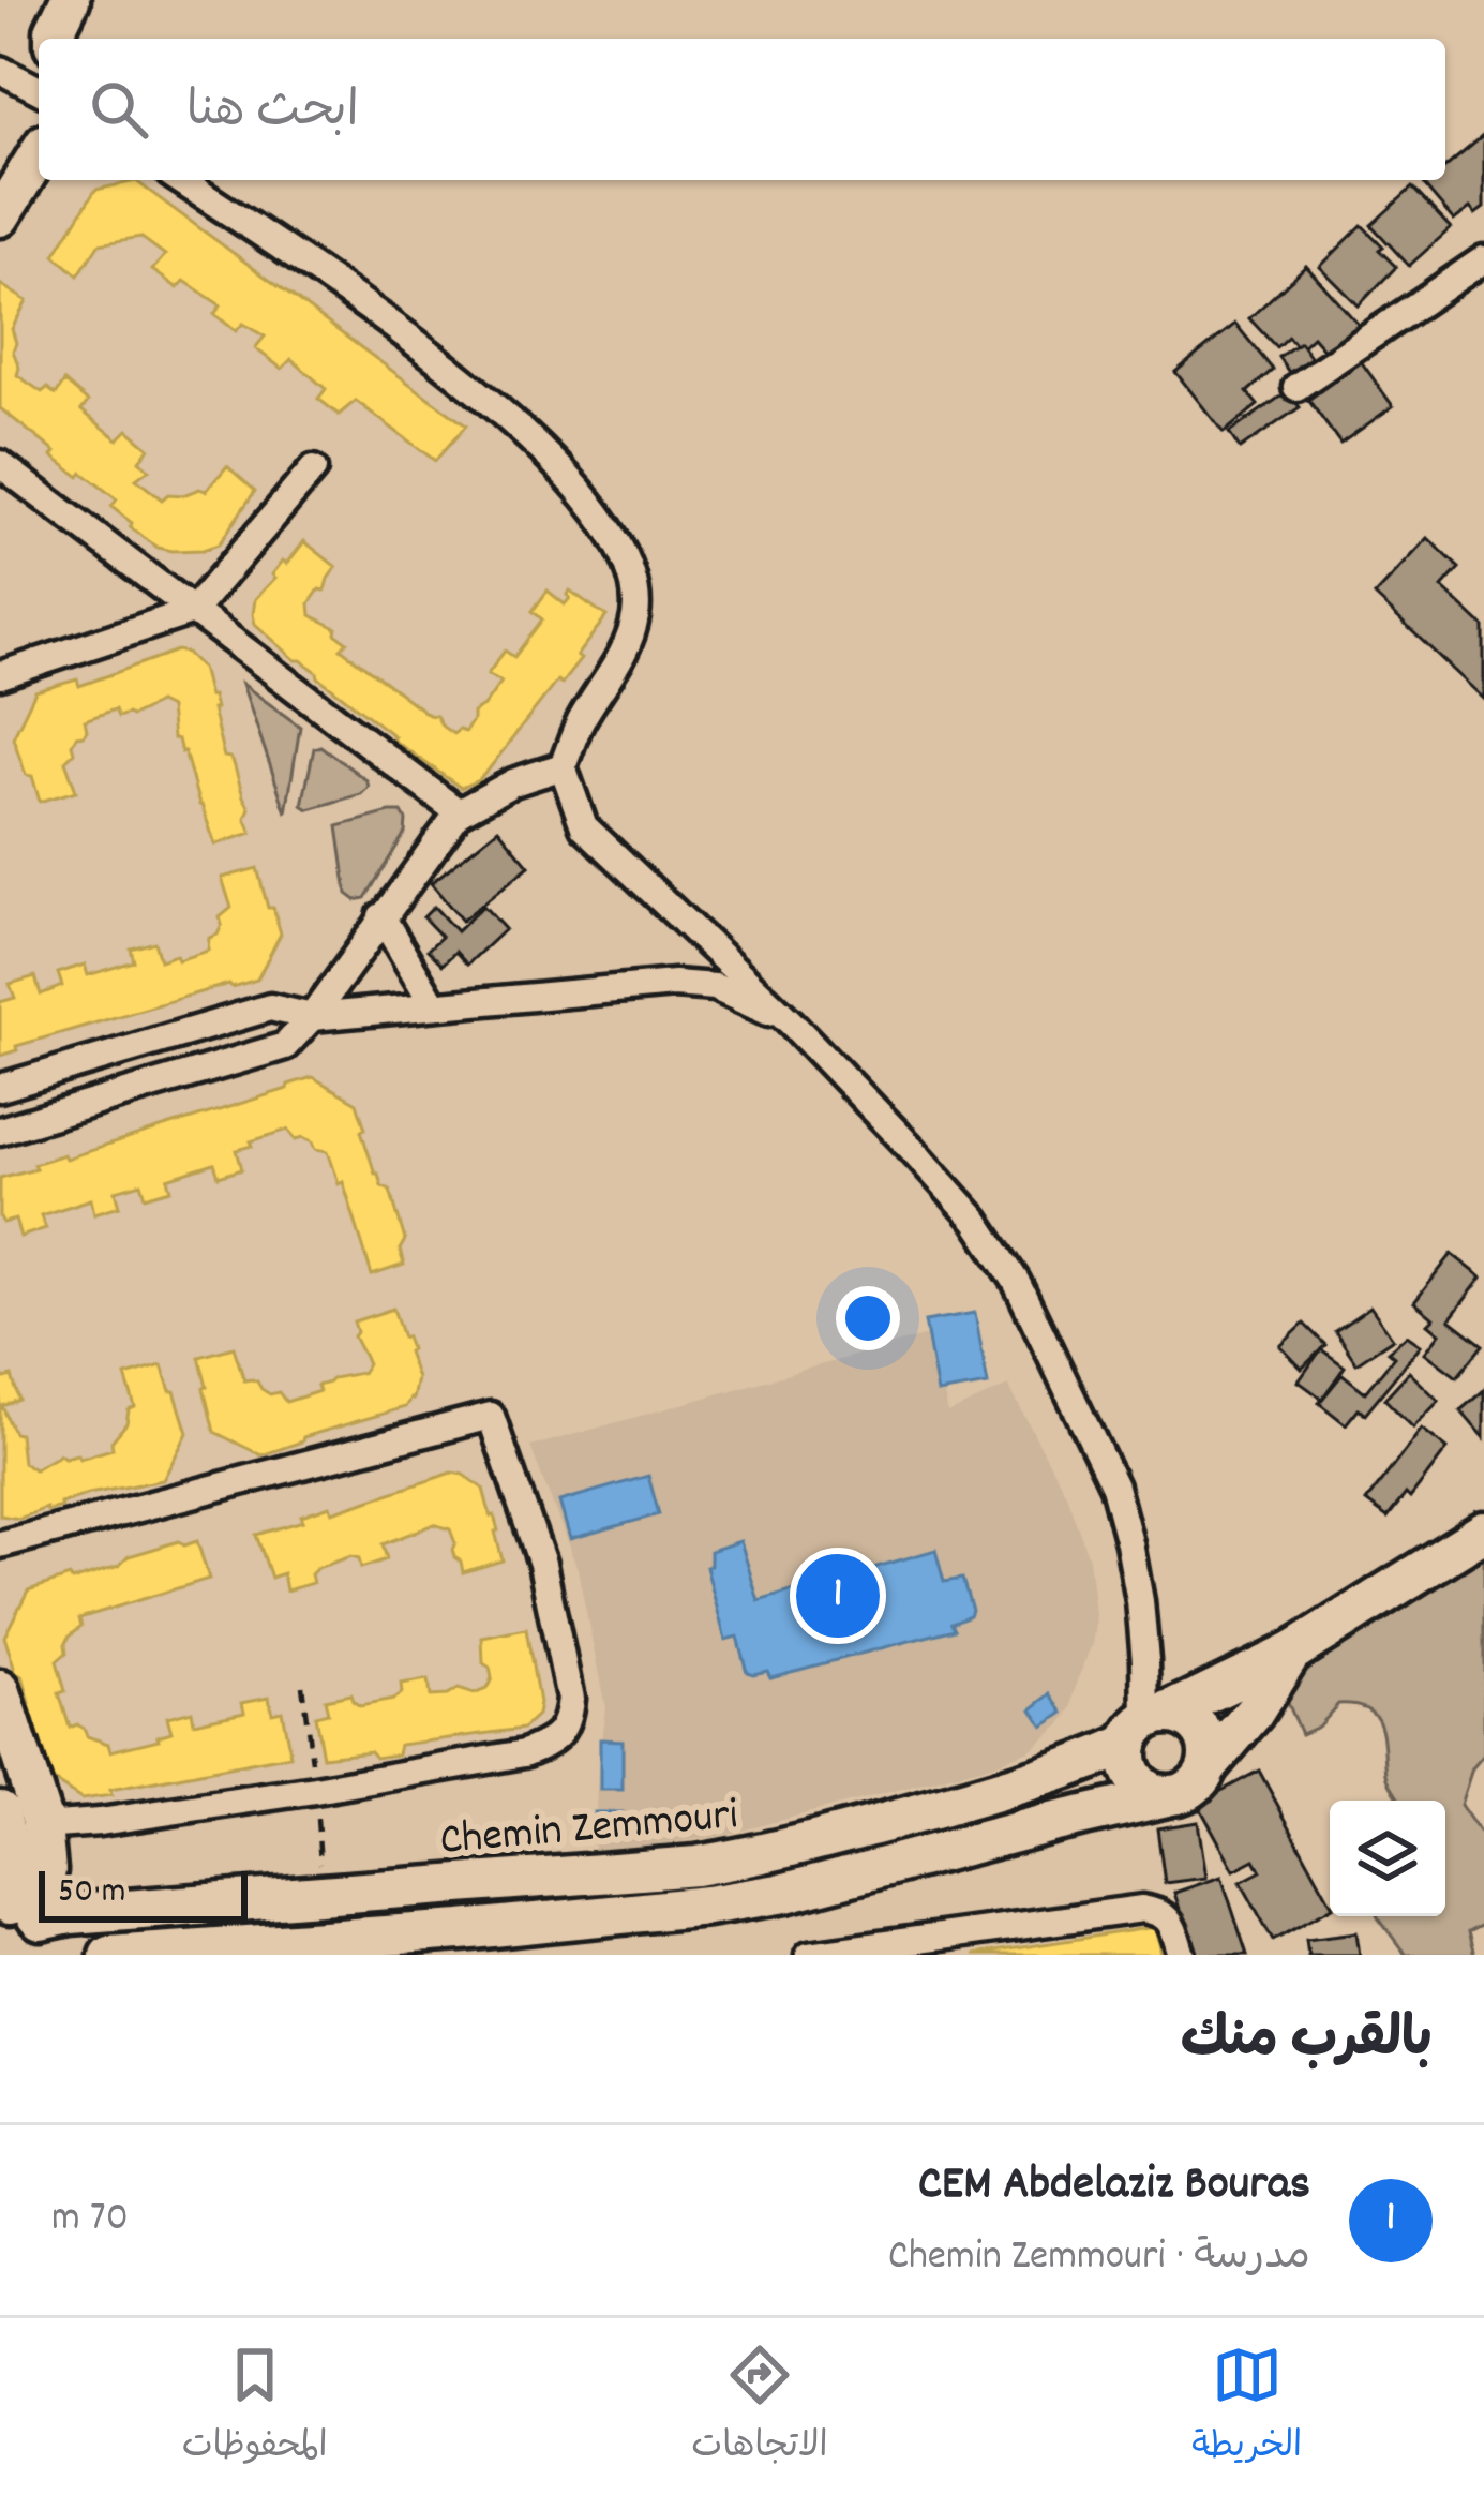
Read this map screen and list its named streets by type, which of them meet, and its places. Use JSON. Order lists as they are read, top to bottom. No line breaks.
{"streets":{"street":["Chemin Zemmouri"]},"scale_bar":"50 m","page":{"search":"ابحث هنا","pins":"1","scale":"50 m","heading":"بالقرب منك","list":[{"mark":"1","name":"CEM Abdelaziz Bouras","note":"مدرسة · Chemin Zemmouri","value":"70 m"}],"nav":["الخريطة","الاتجاهات","المحفوظات"]}}
